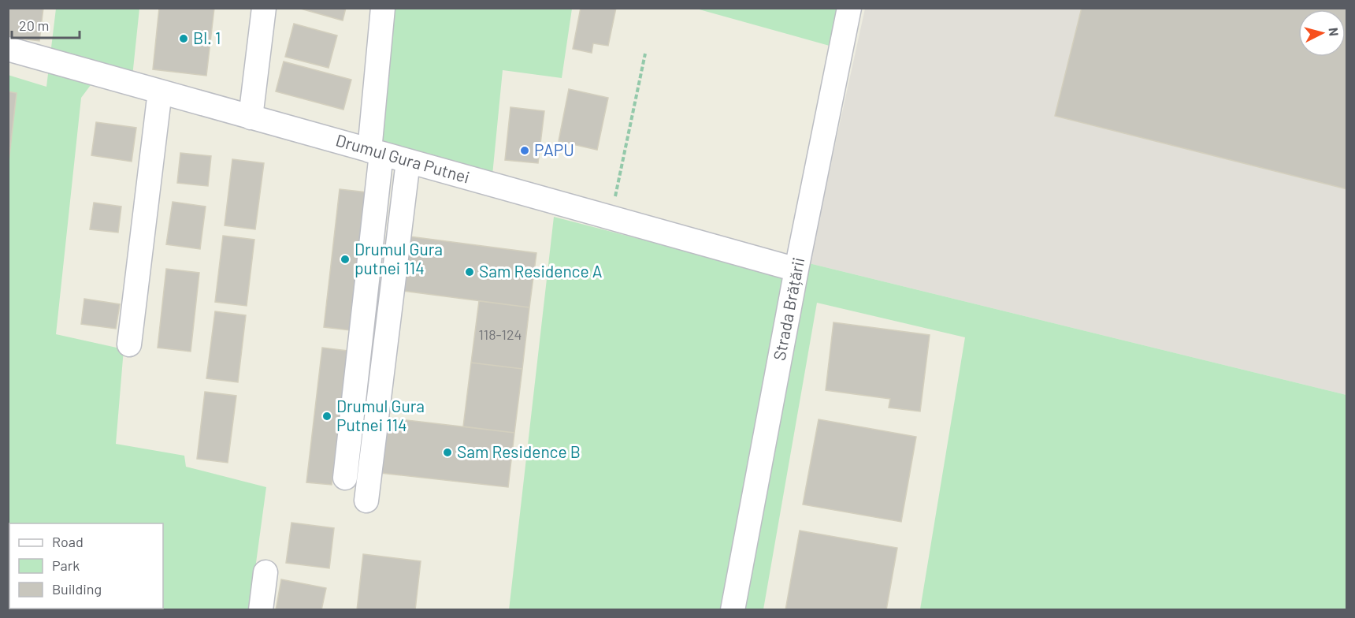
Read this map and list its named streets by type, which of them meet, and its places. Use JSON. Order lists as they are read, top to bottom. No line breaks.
{"streets":{"street":["Drumul Gura Putnei","Strada Brățării"]},"crossings":[["Drumul Gura Putnei","Strada Brățării"]],"places":["Bl. 1","PAPU","Drumul Gura putnei 114","Sam Residence A","Drumul Gura Putnei 114","Sam Residence B"],"house_numbers":["118-124"],"legend":["Road","Park","Building"],"scale_bar":"20 m","north":"right"}
